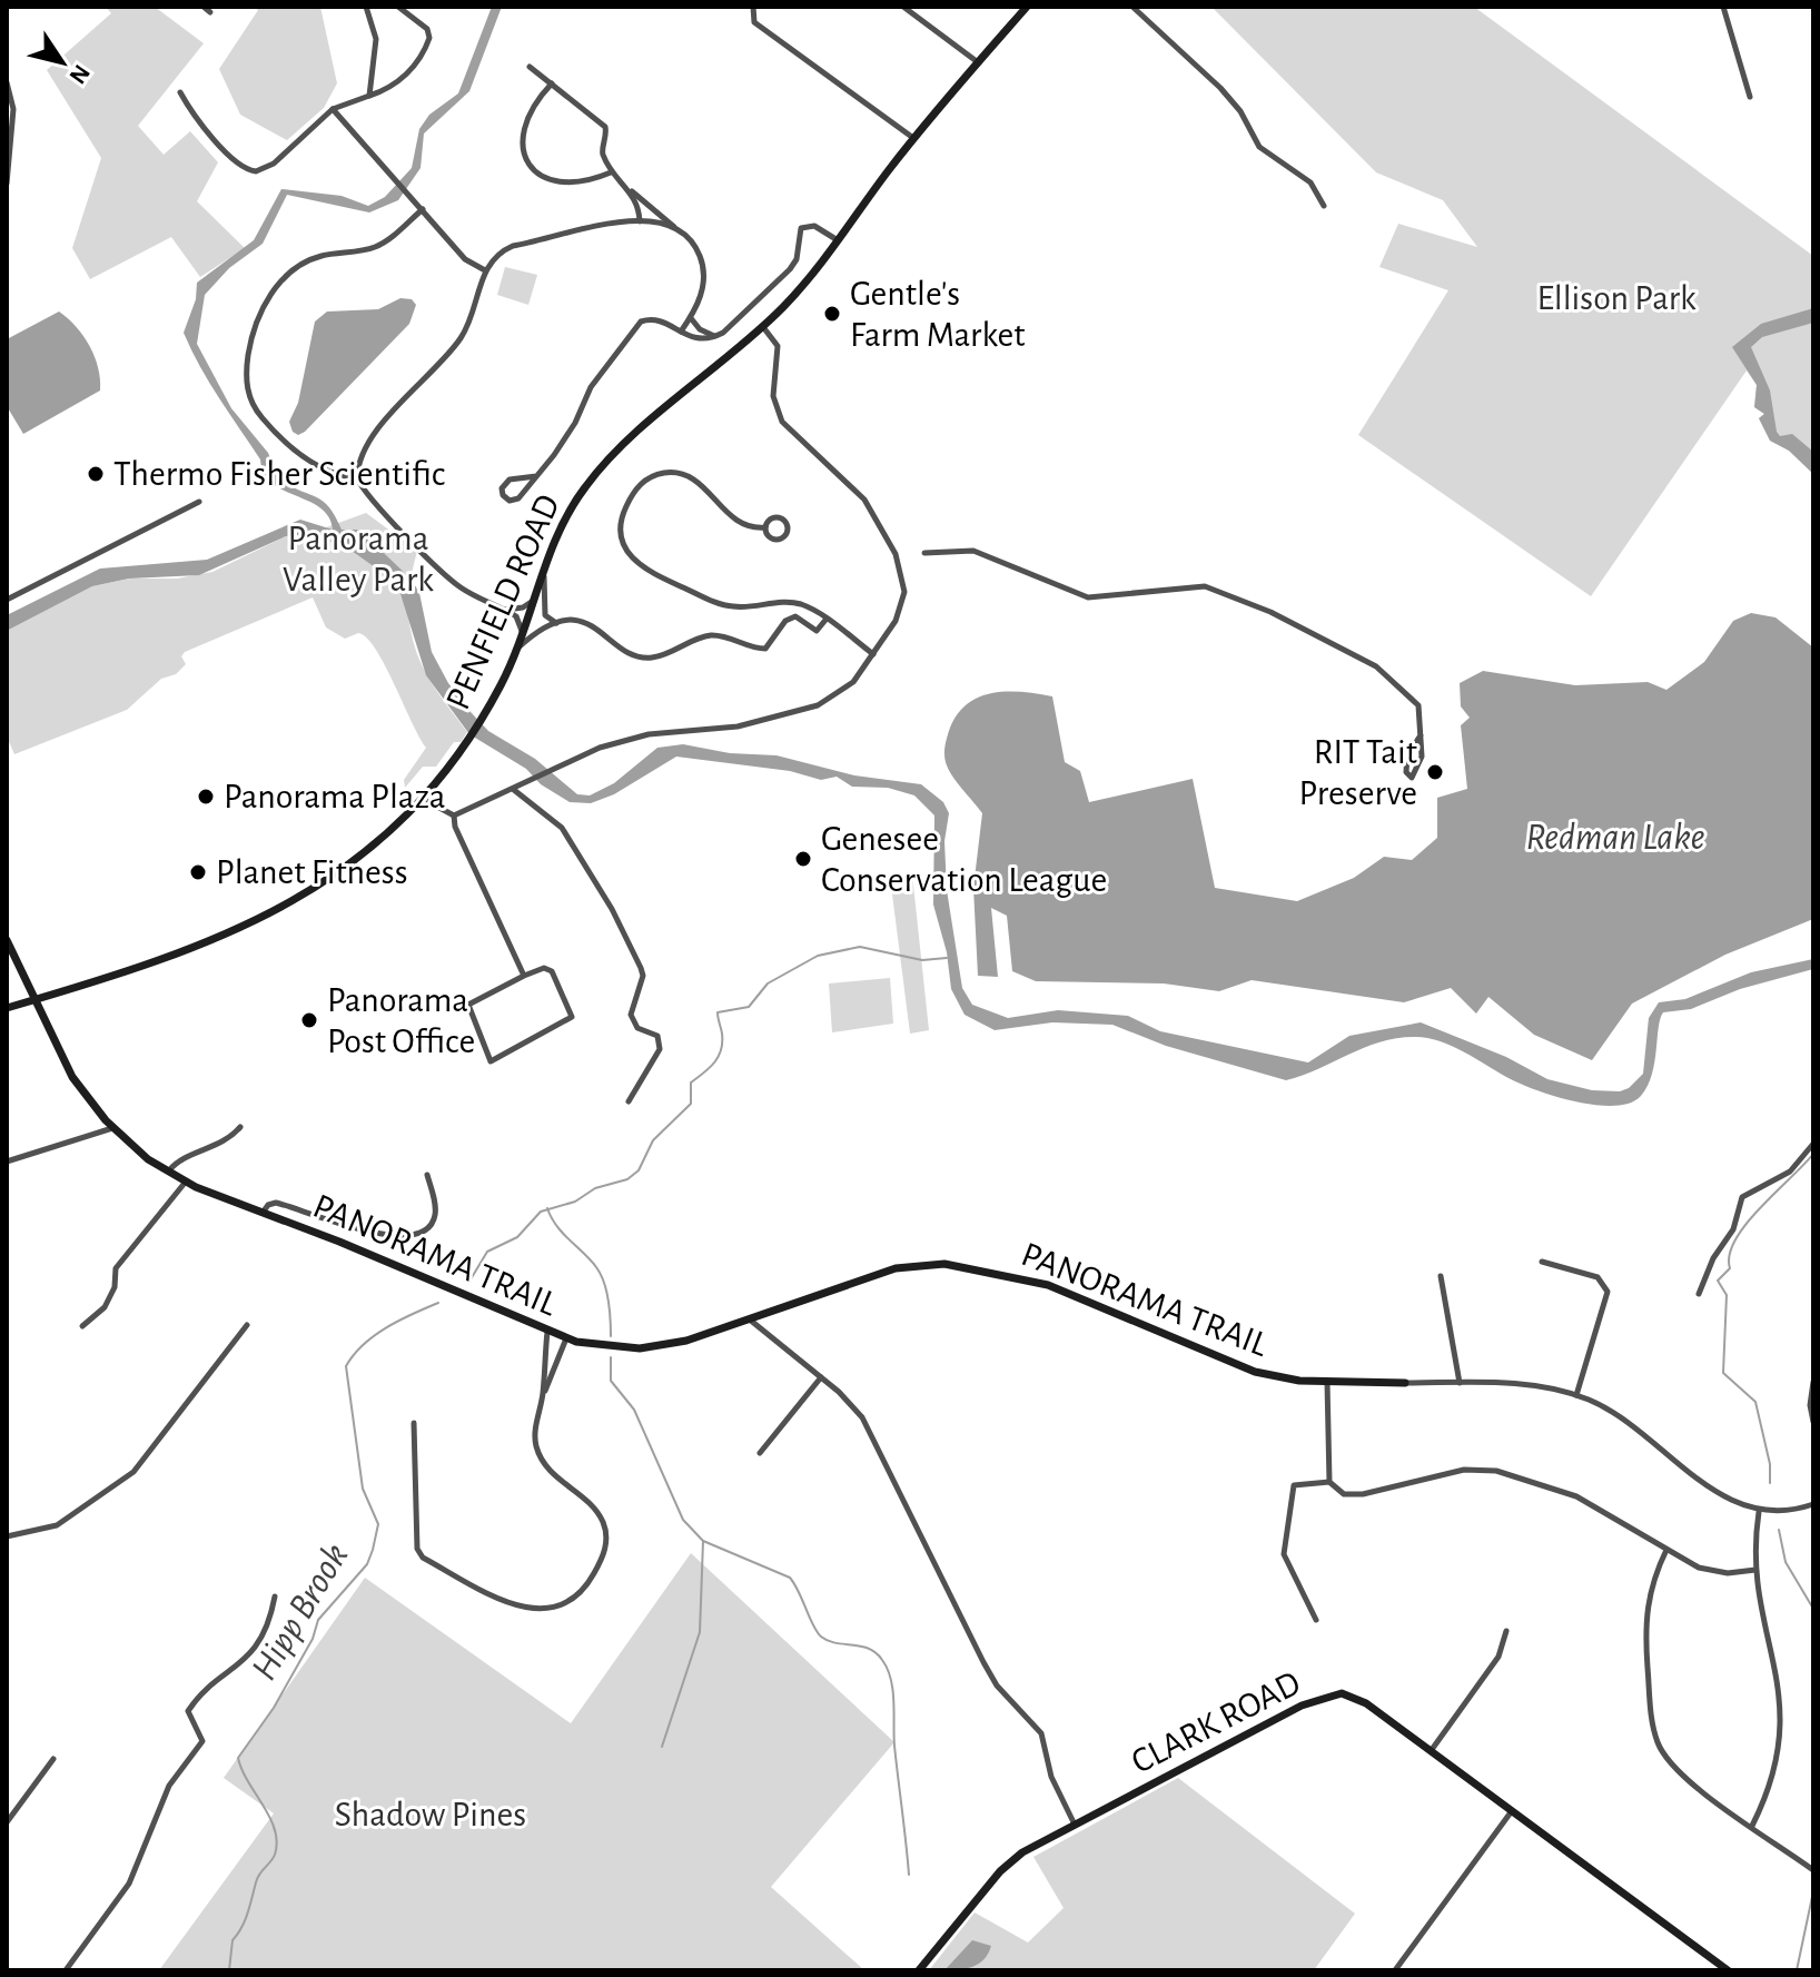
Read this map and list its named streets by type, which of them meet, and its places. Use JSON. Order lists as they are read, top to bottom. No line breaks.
{"streets":{"street":["PENFIELD ROAD","PANORAMA TRAIL","CLARK ROAD"]},"crossings":[["PENFIELD ROAD","PANORAMA TRAIL"]],"water":["Redman Lake","Hipp Brook"],"parks":["Ellison Park","Panorama Valley Park","Shadow Pines"],"places":["Gentle's Farm Market","Thermo Fisher Scientific","RIT Tait Preserve","Panorama Plaza","Genesee Conservation League","Planet Fitness","Panorama Post Office"],"north":"bottom right"}
